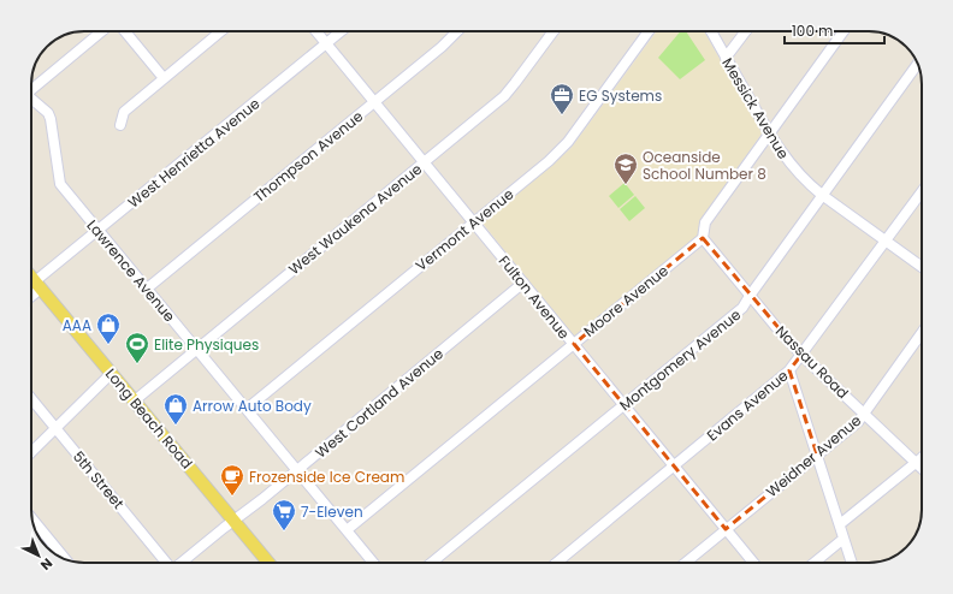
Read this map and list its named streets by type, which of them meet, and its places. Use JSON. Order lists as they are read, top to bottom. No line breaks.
{"streets":{"main road":["Long Beach Road"],"street":["Messick Avenue","West Henrietta Avenue","Thompson Avenue","West Waukena Avenue","Vermont Avenue","Lawrence Avenue","Fulton Avenue","Moore Avenue","Montgomery Avenue","Nassau Road","West Cortland Avenue","Evans Avenue","Weidner Avenue","5th Street"]},"crossings":[["Messick Avenue","Montgomery Avenue"],["Messick Avenue","Evans Avenue"],["West Henrietta Avenue","Lawrence Avenue"],["West Henrietta Avenue","Fulton Avenue"],["West Henrietta Avenue","Long Beach Road"],["Thompson Avenue","Lawrence Avenue"],["Thompson Avenue","Fulton Avenue"],["West Waukena Avenue","Lawrence Avenue"],["West Waukena Avenue","Fulton Avenue"],["West Waukena Avenue","Long Beach Road"],["Vermont Avenue","Lawrence Avenue"],["Vermont Avenue","Fulton Avenue"],["Lawrence Avenue","Moore Avenue"],["Lawrence Avenue","West Cortland Avenue"],["Fulton Avenue","Moore Avenue"],["Fulton Avenue","Montgomery Avenue"],["Fulton Avenue","West Cortland Avenue"],["Fulton Avenue","Evans Avenue"],["Fulton Avenue","Weidner Avenue"],["Moore Avenue","Nassau Road"],["Montgomery Avenue","Nassau Road"],["Nassau Road","Evans Avenue"],["Nassau Road","Weidner Avenue"],["West Cortland Avenue","Long Beach Road"]],"places":{"office":["EG Systems"],"school or university":["Oceanside School Number 8"],"shop":["AAA","Arrow Auto Body"],"sports":["Elite Physiques"],"cafe":["Frozenside Ice Cream"],"supermarket":["7-Eleven"]},"scale_bar":"100 m","north":"bottom right"}
